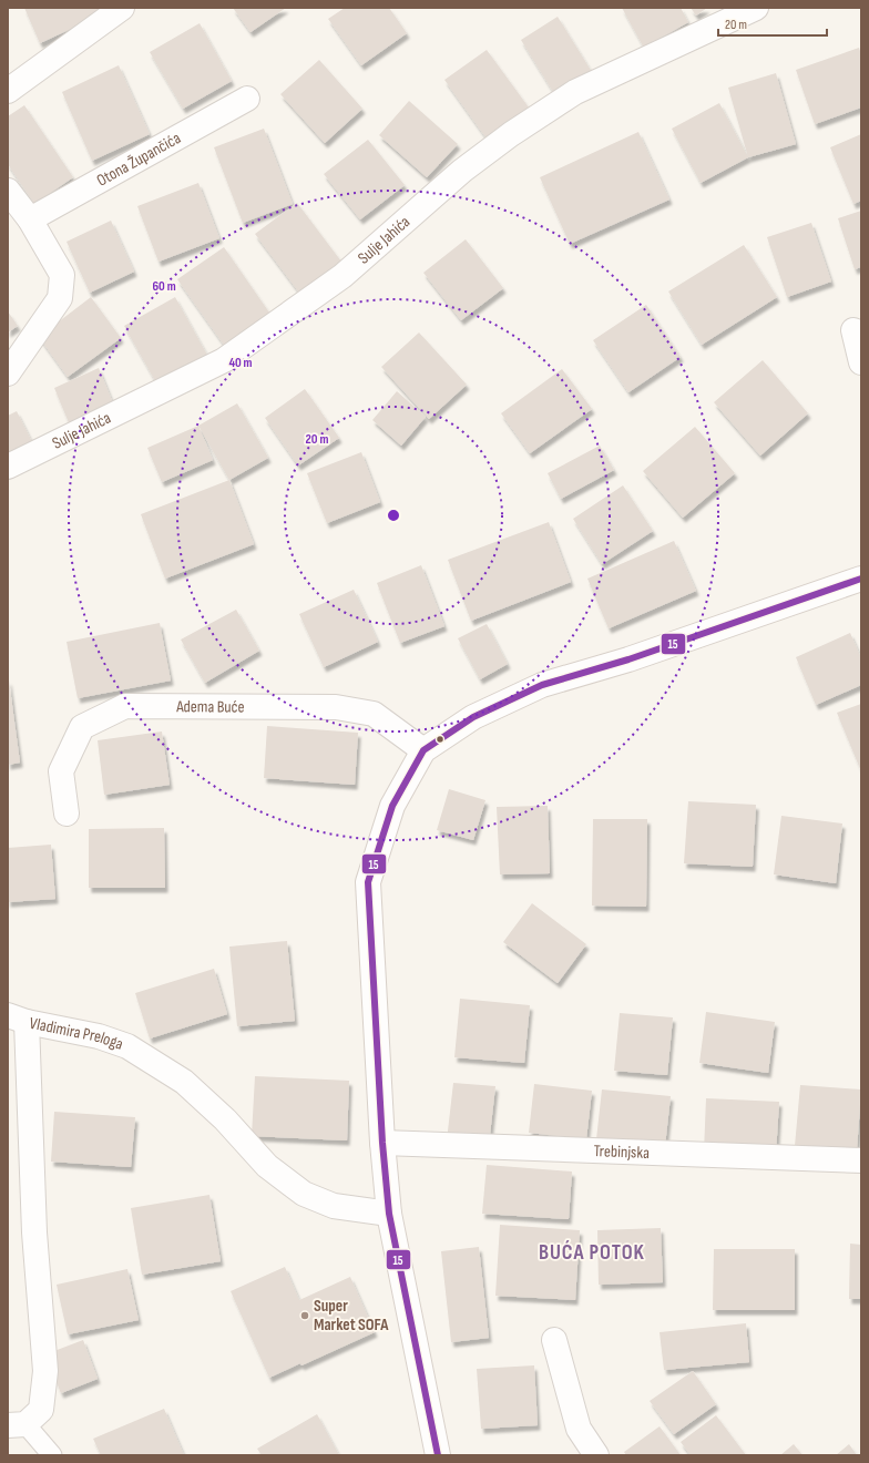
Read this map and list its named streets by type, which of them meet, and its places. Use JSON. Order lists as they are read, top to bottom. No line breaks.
{"streets":{"street":["Otona Župančića","Sulje Jahića","Adema Buće","Vladimira Preloga","Trebinjska"]},"districts":["BUĆA POTOK"],"places":["Super Market SOFA"],"lines":["transit line 15"],"scale_bar":"20 m","rings":["60 m","40 m","20 m"]}
